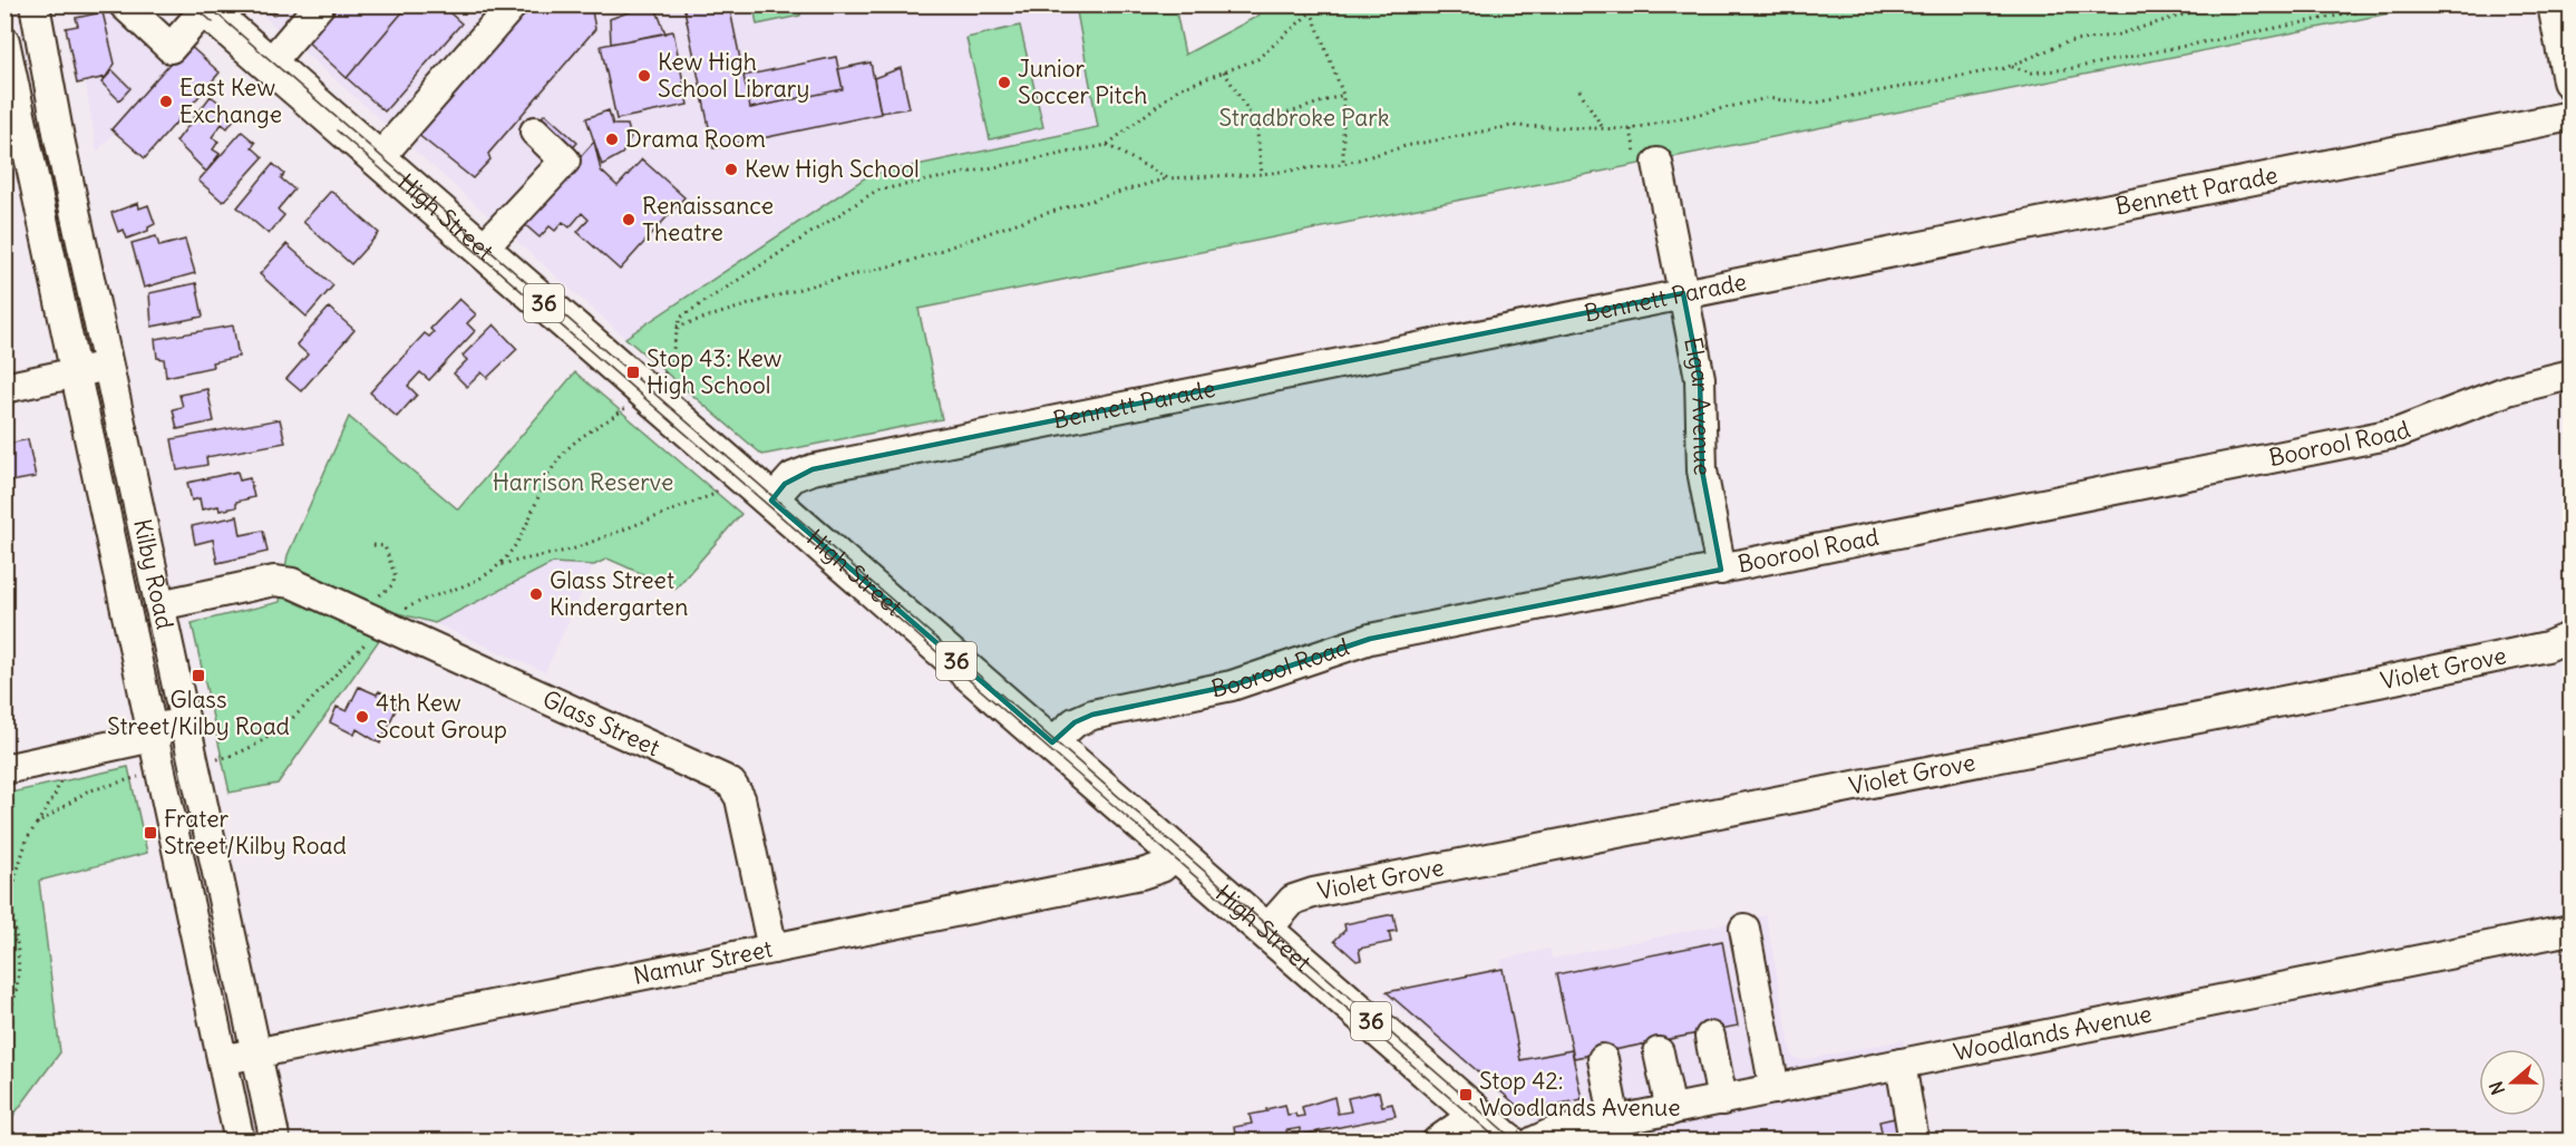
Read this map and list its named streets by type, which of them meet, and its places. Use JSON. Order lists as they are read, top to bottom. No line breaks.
{"streets":{"main road":["High Street","36"],"street":["Bennett Parade","Elgar Avenue","Boorool Road","Kilby Road","Violet Grove","Glass Street","Namur Street","Woodlands Avenue"]},"crossings":[["Bennett Parade","High Street"],["Bennett Parade","Elgar Avenue"],["High Street","Boorool Road"],["High Street","Violet Grove"],["High Street","Namur Street"],["Elgar Avenue","Boorool Road"],["Kilby Road","Glass Street"],["Kilby Road","Namur Street"],["Glass Street","Namur Street"]],"parks":["Stradbroke Park","Harrison Reserve"],"places":{"other":["Kew High School Library","Junior Soccer Pitch","East Kew Exchange","Drama Room","Kew High School","Renaissance Theatre","Glass Street Kindergarten","4th Kew Scout Group"],"transit":["Stop 43: Kew High School","Glass Street/Kilby Road","Frater Street/Kilby Road","Stop 42: Woodlands Avenue"]},"north":"left"}
